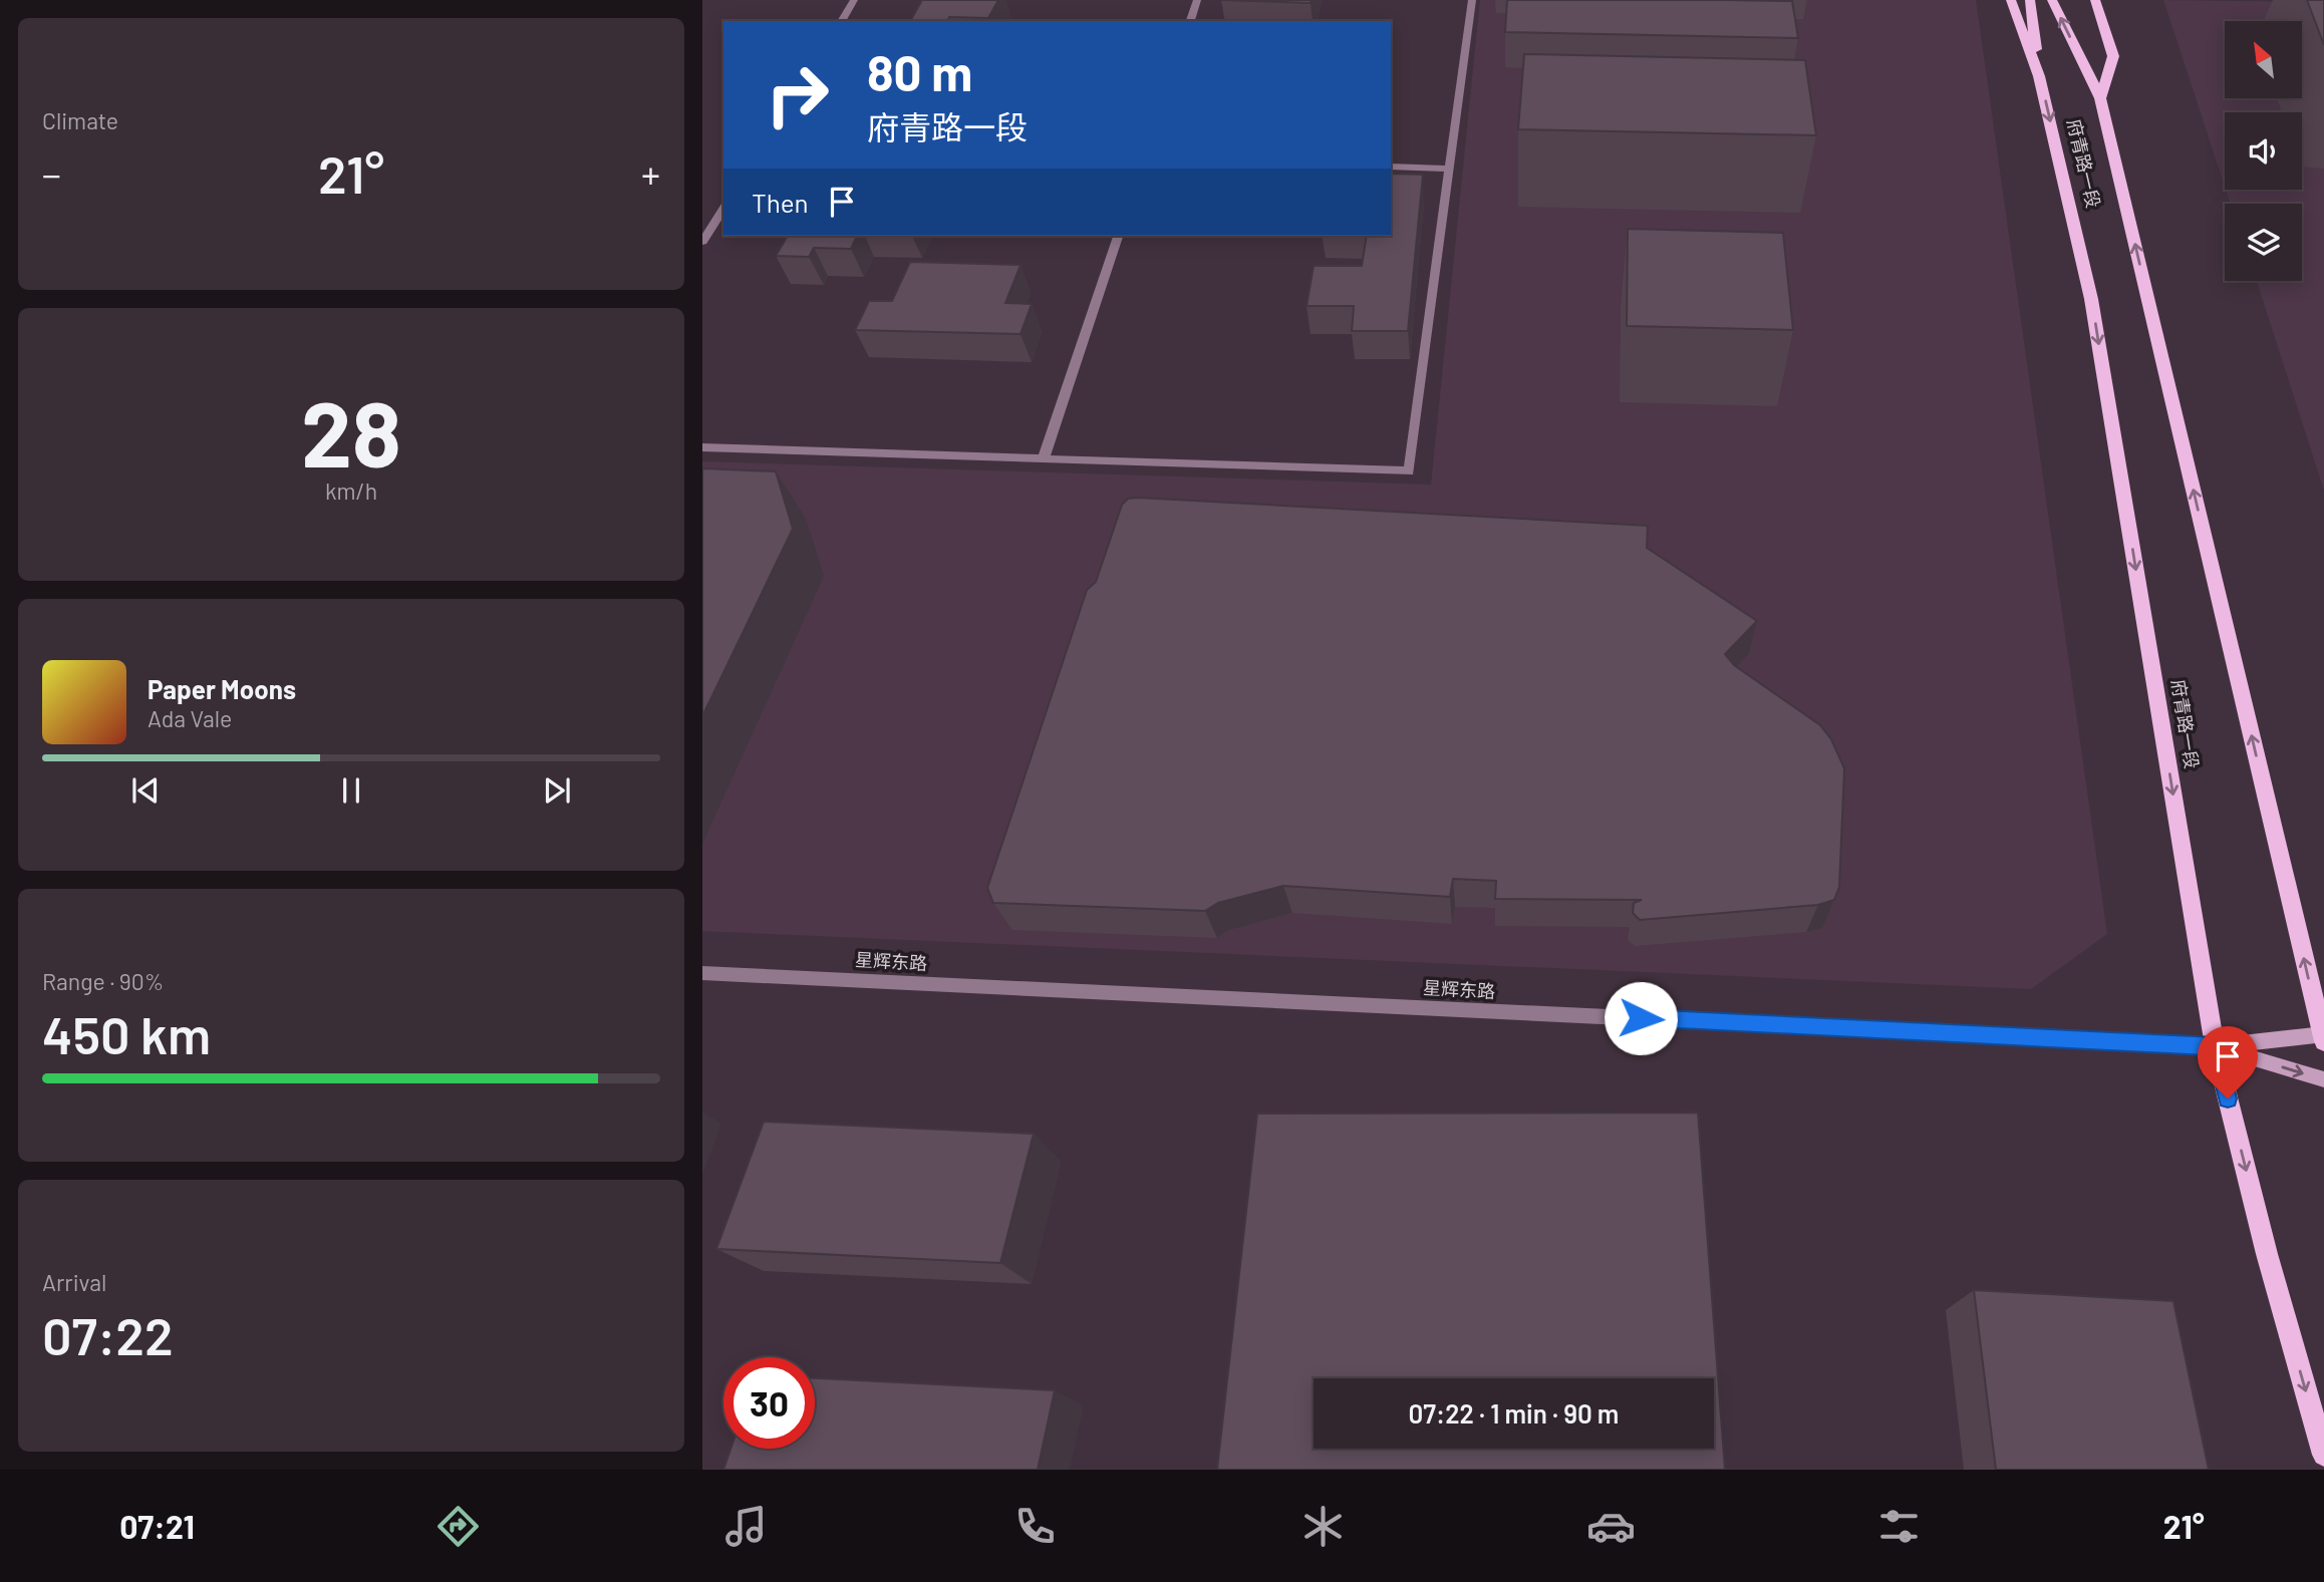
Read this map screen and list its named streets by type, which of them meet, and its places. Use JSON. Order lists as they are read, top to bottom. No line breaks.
{"streets":{"main road":["府青路一段"],"street":["星辉东路"]},"crossings":[["府青路一段","星辉东路"]],"north":"top left","page":{"tile":["Climate",["28","km/h"],["Range · 90%","450 km"],["Arrival","07:22"]],"turn":["80 m","府青路一段"],"heat":["−","21°","+"],"then":"Then","song":["Paper Moons","Ada Vale"],"limit":"30","trip":"07:22 · 1 min · 90 m","tabs":["07:21","21°"]}}
